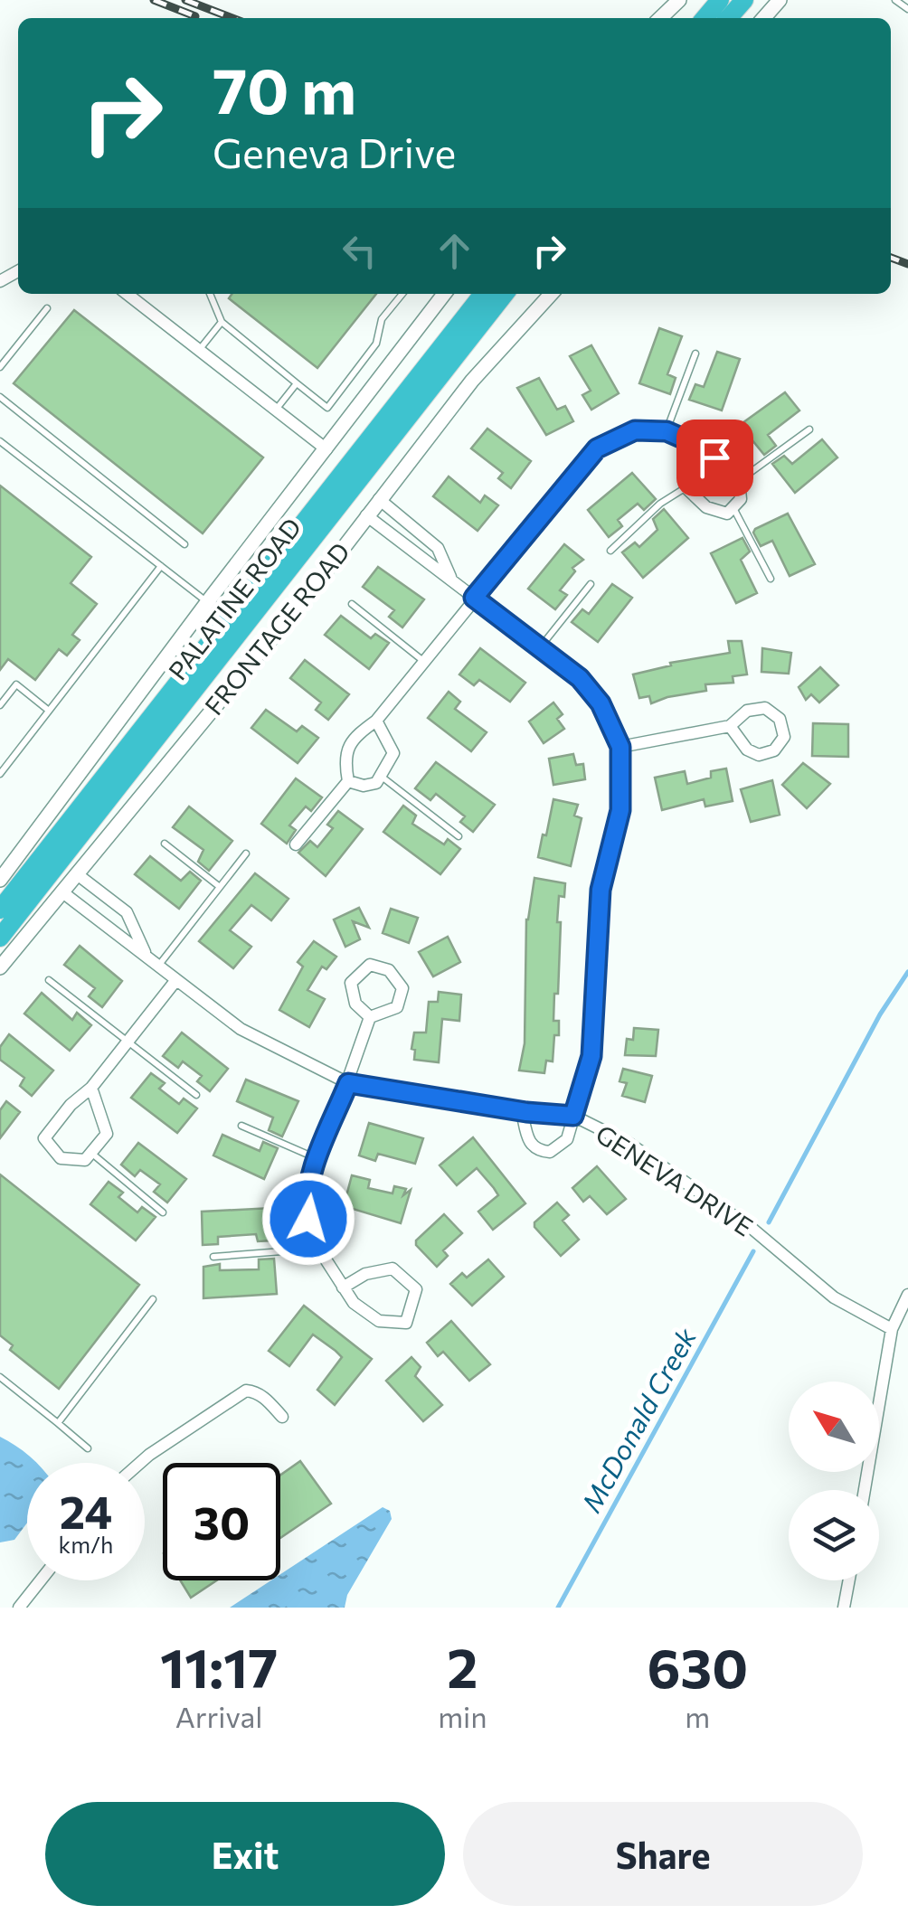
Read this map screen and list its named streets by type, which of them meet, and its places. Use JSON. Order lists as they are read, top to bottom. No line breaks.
{"streets":{"highway":["PALATINE ROAD"],"street":["FRONTAGE ROAD","GENEVA DRIVE"]},"crossings":[["FRONTAGE ROAD","GENEVA DRIVE"]],"water":["McDonald Creek"],"north":"top left","page":{"turn":["70 m","Geneva Drive"],"speed":"24 km/h","limit":"30","eta":["11:17","Arrival","2","min","630","m"],"buttons":["Exit","Share"]}}
